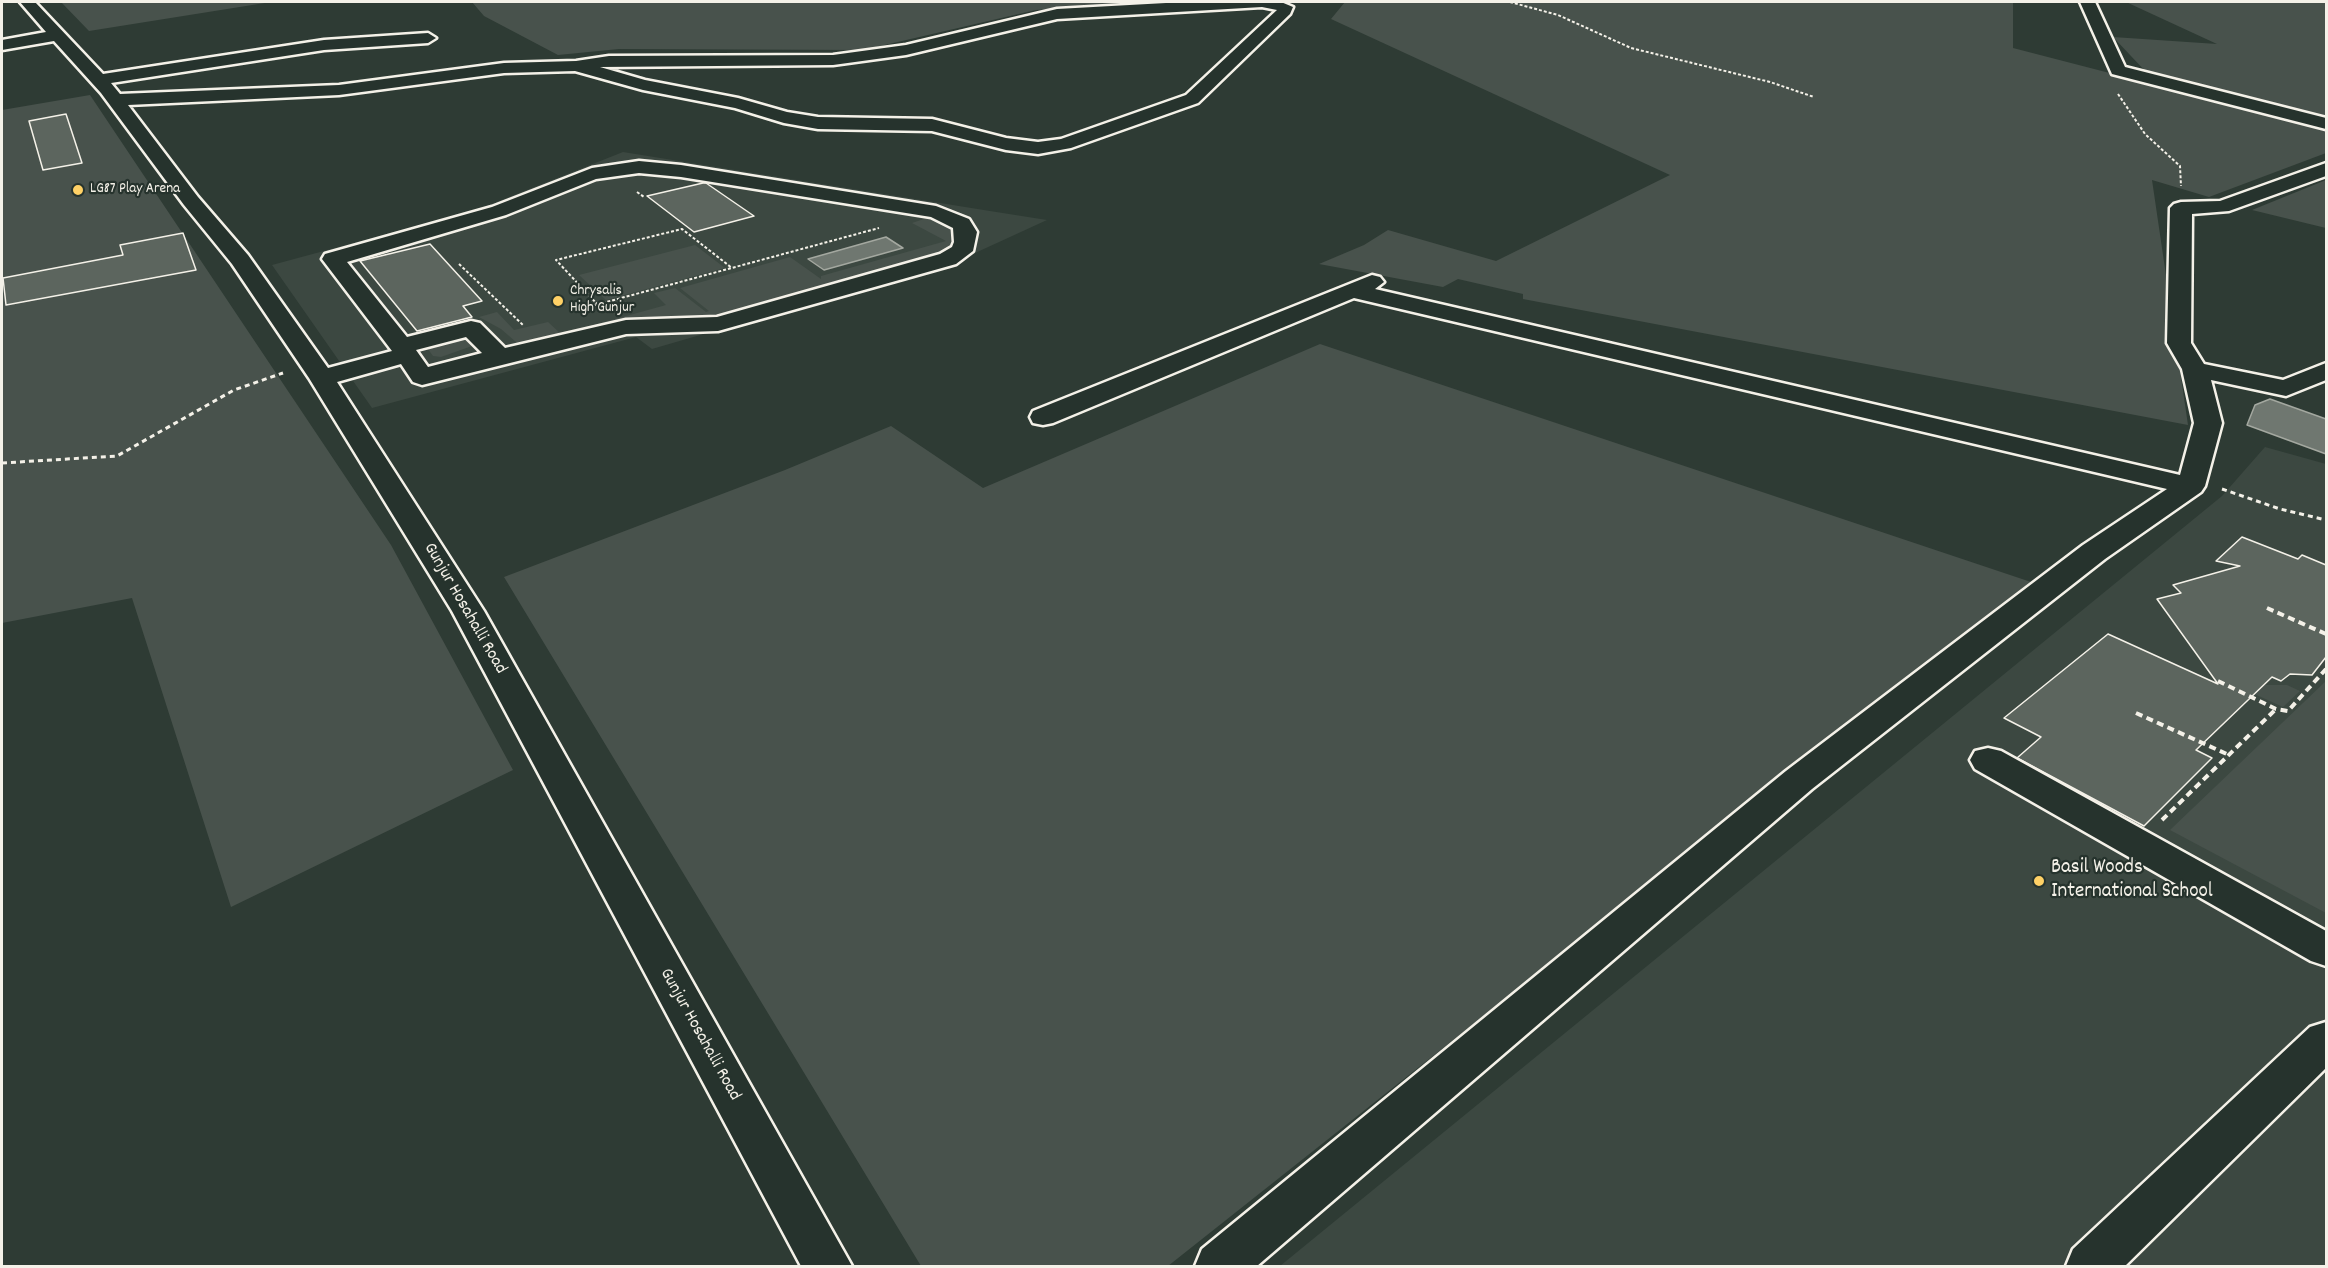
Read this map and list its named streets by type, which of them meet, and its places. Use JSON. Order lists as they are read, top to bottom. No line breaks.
{"streets":{"street":["Gunjur Hosahalli Road"]},"places":["LG87 Play Arena","Chrysalis High Gunjur","Basil Woods International School"]}
